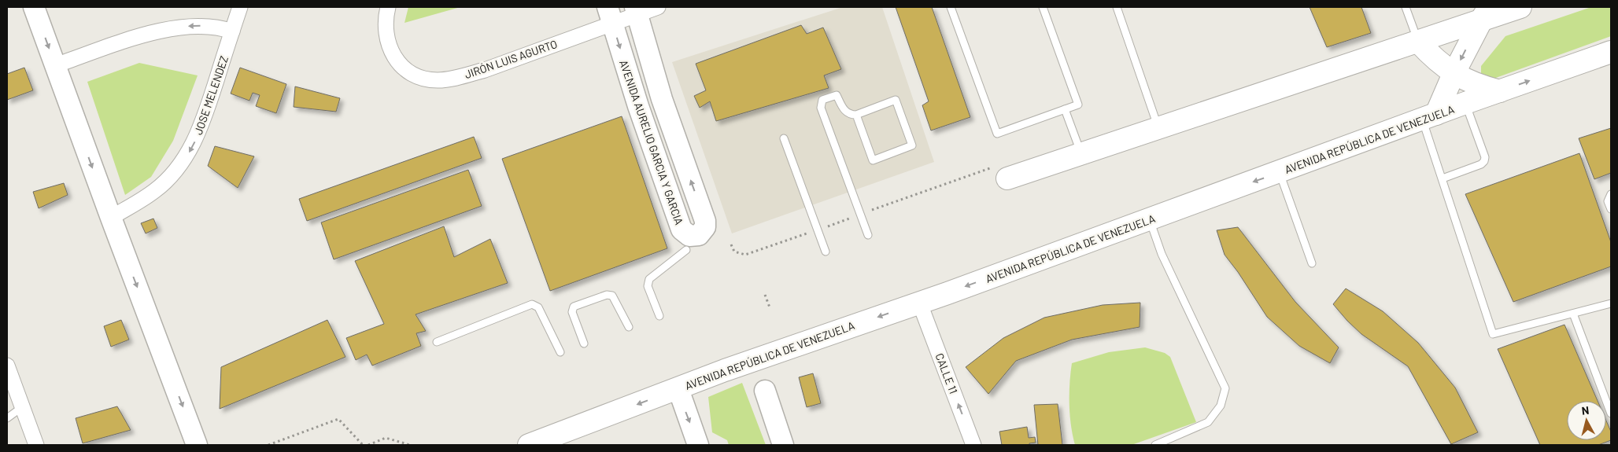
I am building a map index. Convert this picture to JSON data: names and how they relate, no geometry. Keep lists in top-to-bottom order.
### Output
{
  "streets": {
    "main road": ["AVENIDA REPÚBLICA DE VENEZUELA", "AVENIDA AURELIO GARCIA Y GARCIA"],
    "street": ["JIRÓN LUIS AGURTO", "JOSE MELENDEZ", "CALLE 11"]
  },
  "crossings": [
    ["JIRÓN LUIS AGURTO", "AVENIDA AURELIO GARCIA Y GARCIA"],
    ["AVENIDA REPÚBLICA DE VENEZUELA", "CALLE 11"]
  ],
  "one_way": ["JOSE MELENDEZ", "CALLE 11"],
  "north": "top"
}
